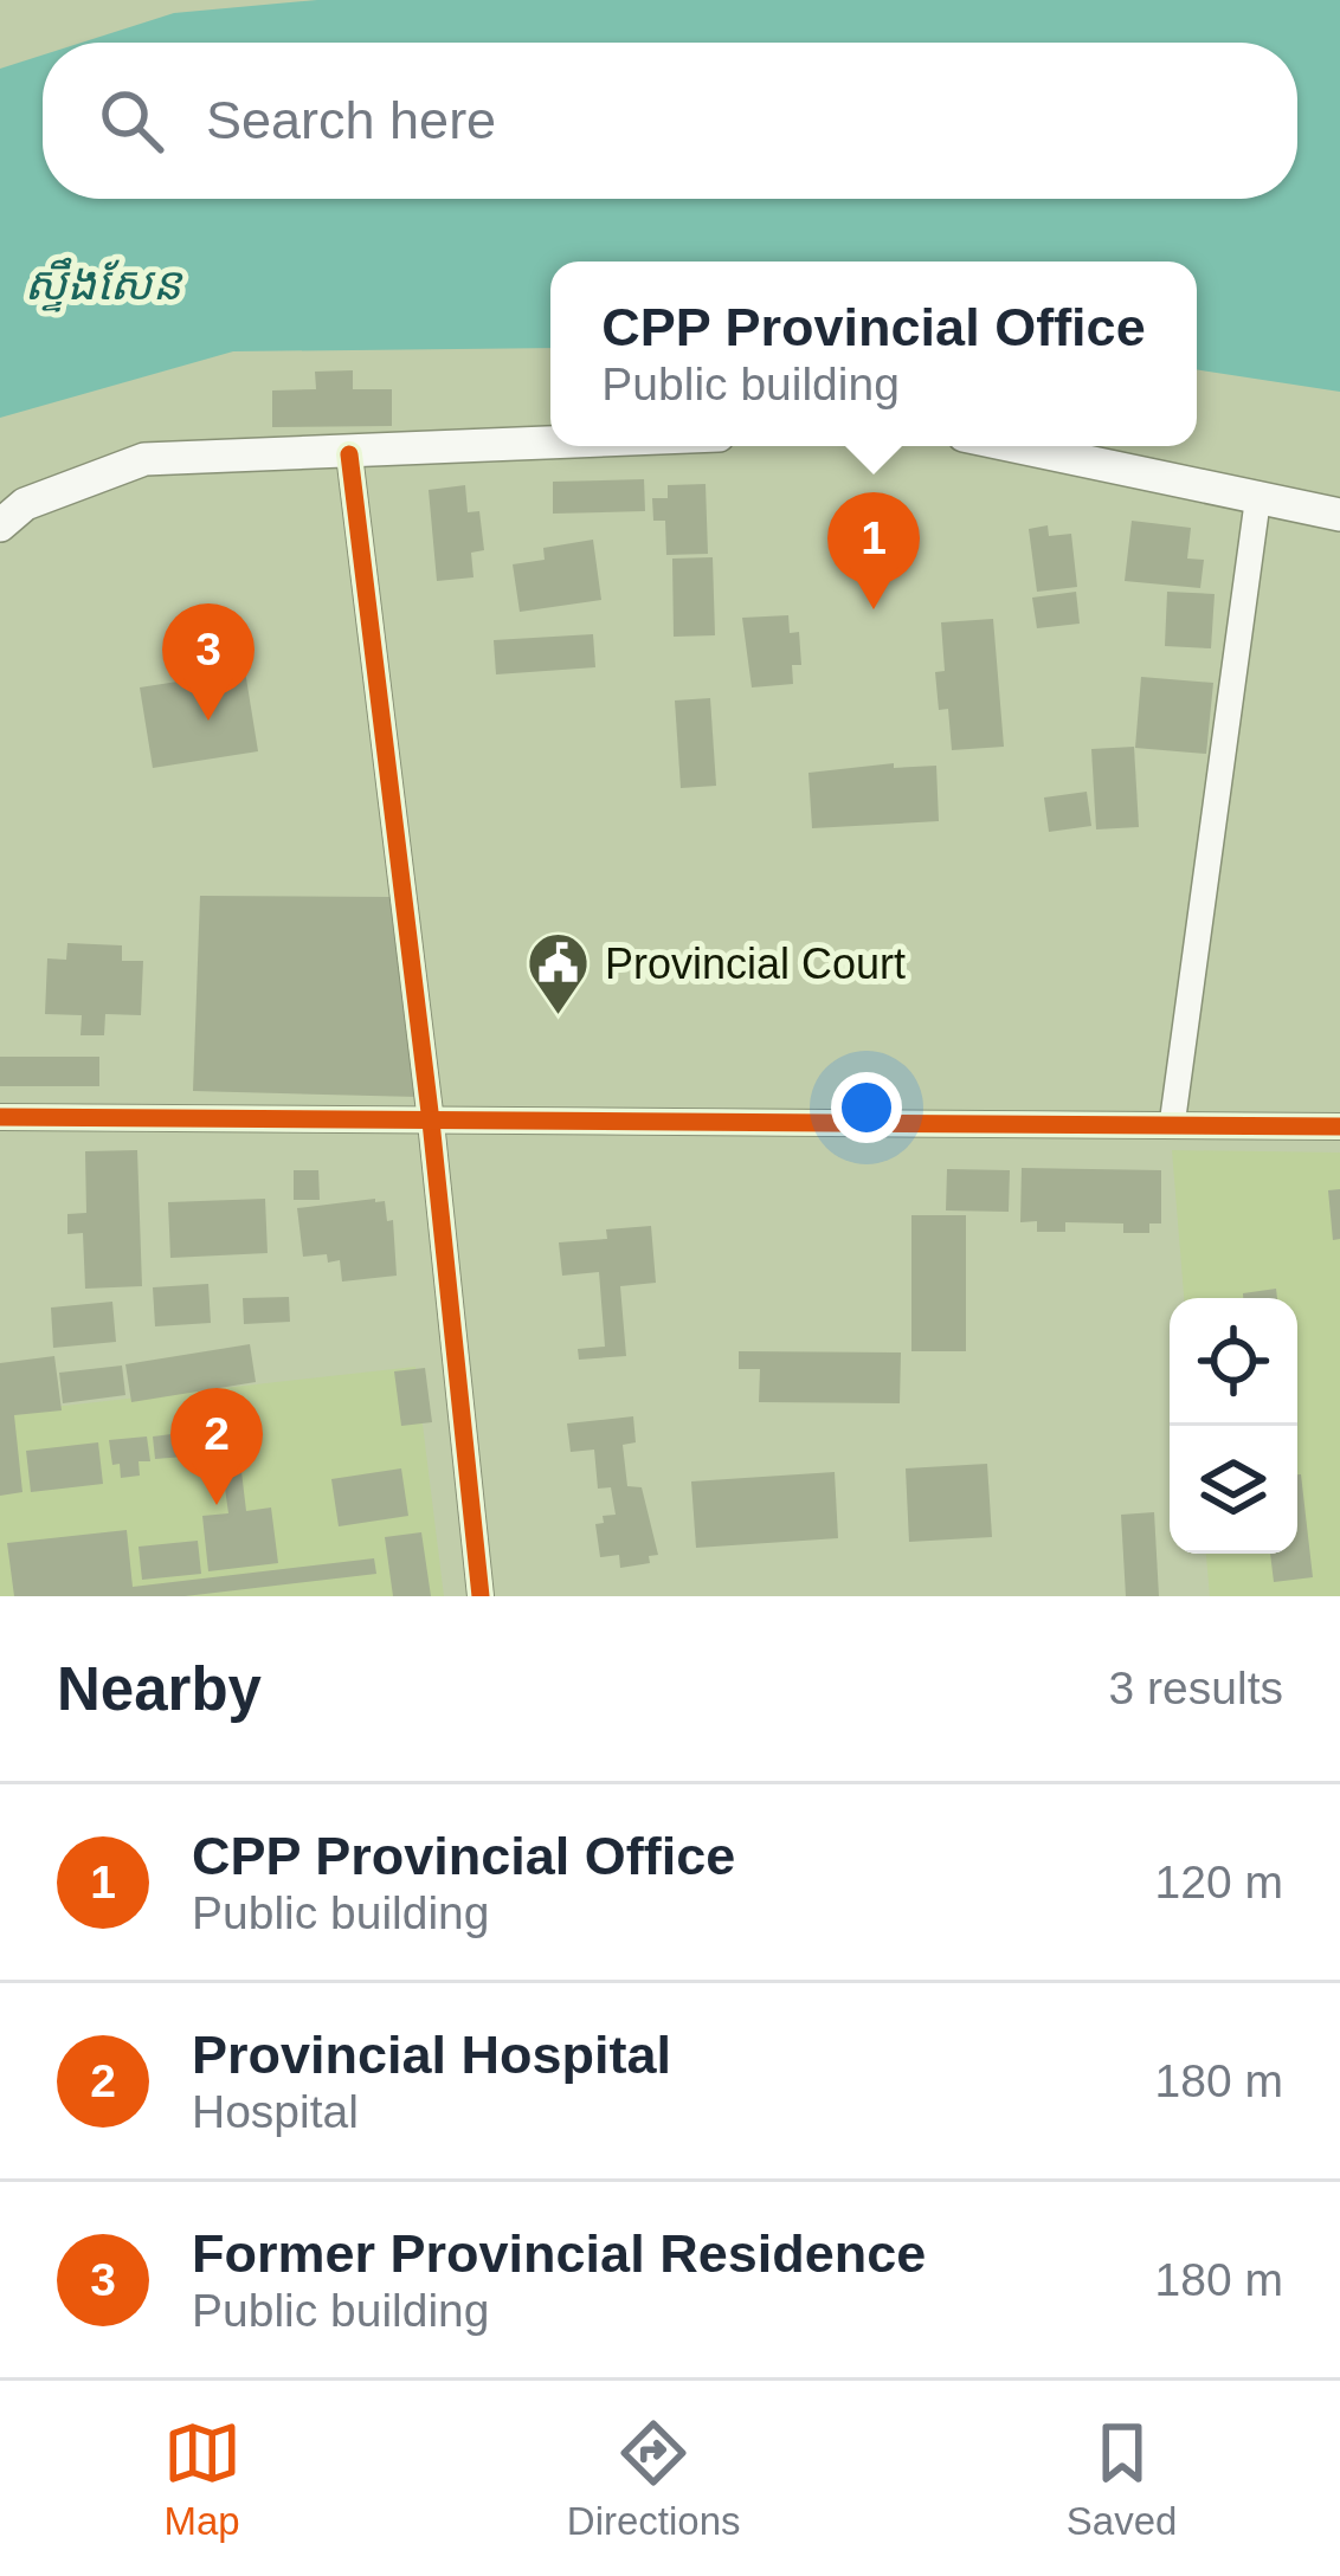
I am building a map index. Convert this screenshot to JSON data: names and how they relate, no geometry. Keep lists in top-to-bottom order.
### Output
{
  "water": ["ស្ទឹងសែន"],
  "places": {
    "public building": ["Provincial Court"]
  },
  "page": {
    "search": "Search here",
    "popup": ["CPP Provincial Office", "Public building"],
    "pins": ["1", "3", "2"],
    "heading": ["Nearby", "3 results"],
    "list": [
      {
        "mark": "1",
        "name": "CPP Provincial Office",
        "note": "Public building",
        "value": "120 m"
      },
      {
        "mark": "2",
        "name": "Provincial Hospital",
        "note": "Hospital",
        "value": "180 m"
      },
      {
        "mark": "3",
        "name": "Former Provincial Residence",
        "note": "Public building",
        "value": "180 m"
      }
    ],
    "nav": ["Map", "Directions", "Saved"]
  }
}
